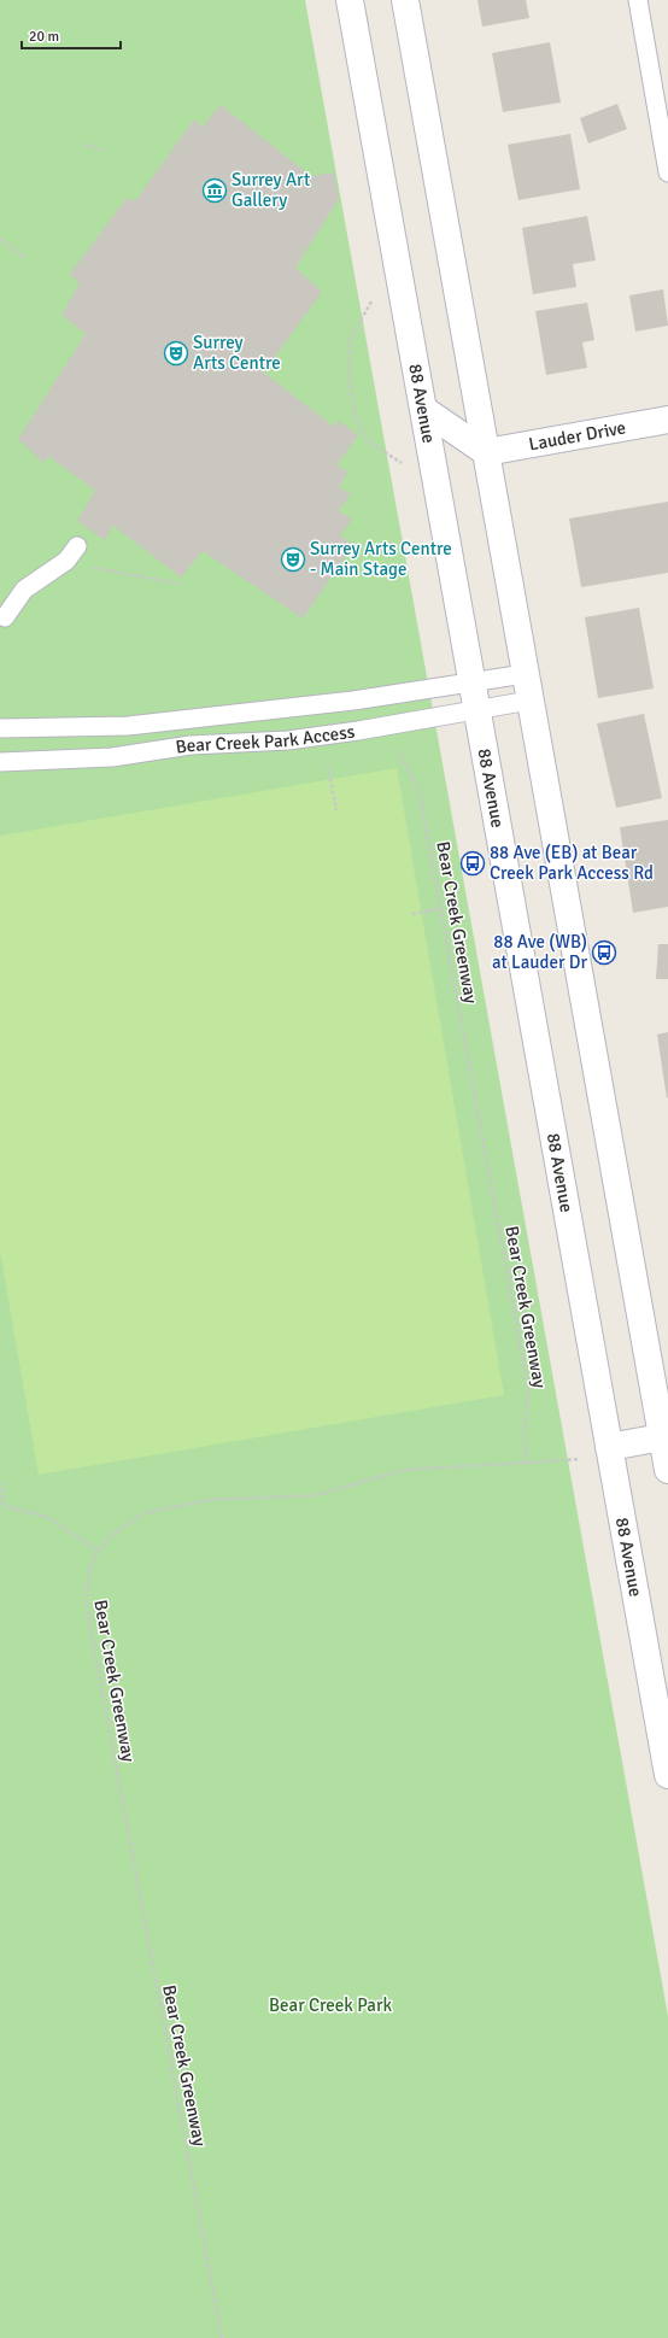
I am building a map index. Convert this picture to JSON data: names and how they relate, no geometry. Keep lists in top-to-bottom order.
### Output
{
  "streets": {
    "main road": ["88 Avenue", "Lauder Drive"],
    "lane": ["Bear Creek Park Access"],
    "path": ["Bear Creek Greenway"]
  },
  "crossings": [
    ["88 Avenue", "Bear Creek Park Access"]
  ],
  "parks": ["Bear Creek Park"],
  "places": {
    "museum": ["Surrey Art Gallery"],
    "theatre": ["Surrey Arts Centre", "Surrey Arts Centre - Main Stage"],
    "bus stop": ["88 Ave (EB) at Bear Creek Park Access Rd", "88 Ave (WB) at Lauder Dr"]
  },
  "scale_bar": "20 m"
}
